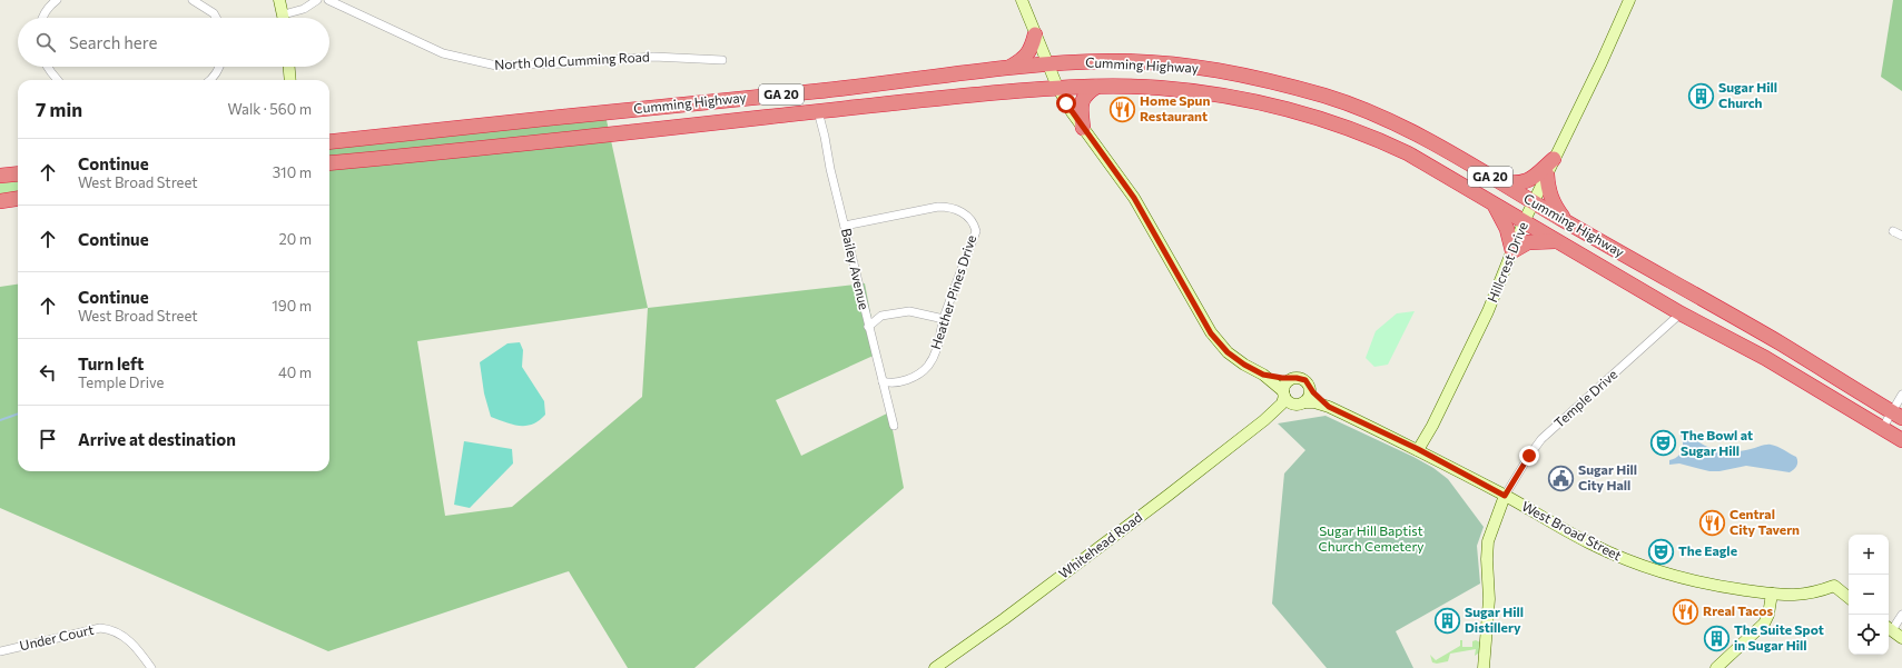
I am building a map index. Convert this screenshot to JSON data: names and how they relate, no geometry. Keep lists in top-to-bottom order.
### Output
{
  "streets": {
    "highway": ["Cumming Highway", "GA 20"],
    "street": [
      "North Old Cumming Road",
      "Hillcrest Drive",
      "Bailey Avenue",
      "Heather Pines Drive",
      "Temple Drive",
      "West Broad Street",
      "Whitehead Road",
      "Under Court"
    ]
  },
  "crossings": [
    ["Cumming Highway", "Hillcrest Drive"],
    ["Cumming Highway", "Bailey Avenue"],
    ["Cumming Highway", "Temple Drive"],
    ["Hillcrest Drive", "West Broad Street"],
    ["Bailey Avenue", "Heather Pines Drive"],
    ["Temple Drive", "West Broad Street"],
    ["West Broad Street", "Whitehead Road"]
  ],
  "parks": ["Sugar Hill Baptist Church Cemetery"],
  "places": {
    "building": ["Sugar Hill Church", "Sugar Hill Distillery", "The Suite Spot in Sugar Hill"],
    "restaurant": ["Home Spun Restaurant", "Central City Tavern", "Rreal Tacos"],
    "theatre": ["The Bowl at Sugar Hill", "The Eagle"],
    "public building": ["Sugar Hill City Hall"]
  },
  "page": {
    "search": "Search here",
    "heading": ["7 min", "Walk · 560 m"],
    "list": [
      ["Continue", "West Broad Street", "310 m"],
      ["Continue", "20 m"],
      ["Continue", "West Broad Street", "190 m"],
      ["Turn left", "Temple Drive", "40 m"],
      "Arrive at destination"
    ],
    "map_buttons": ["+", "−"]
  }
}
